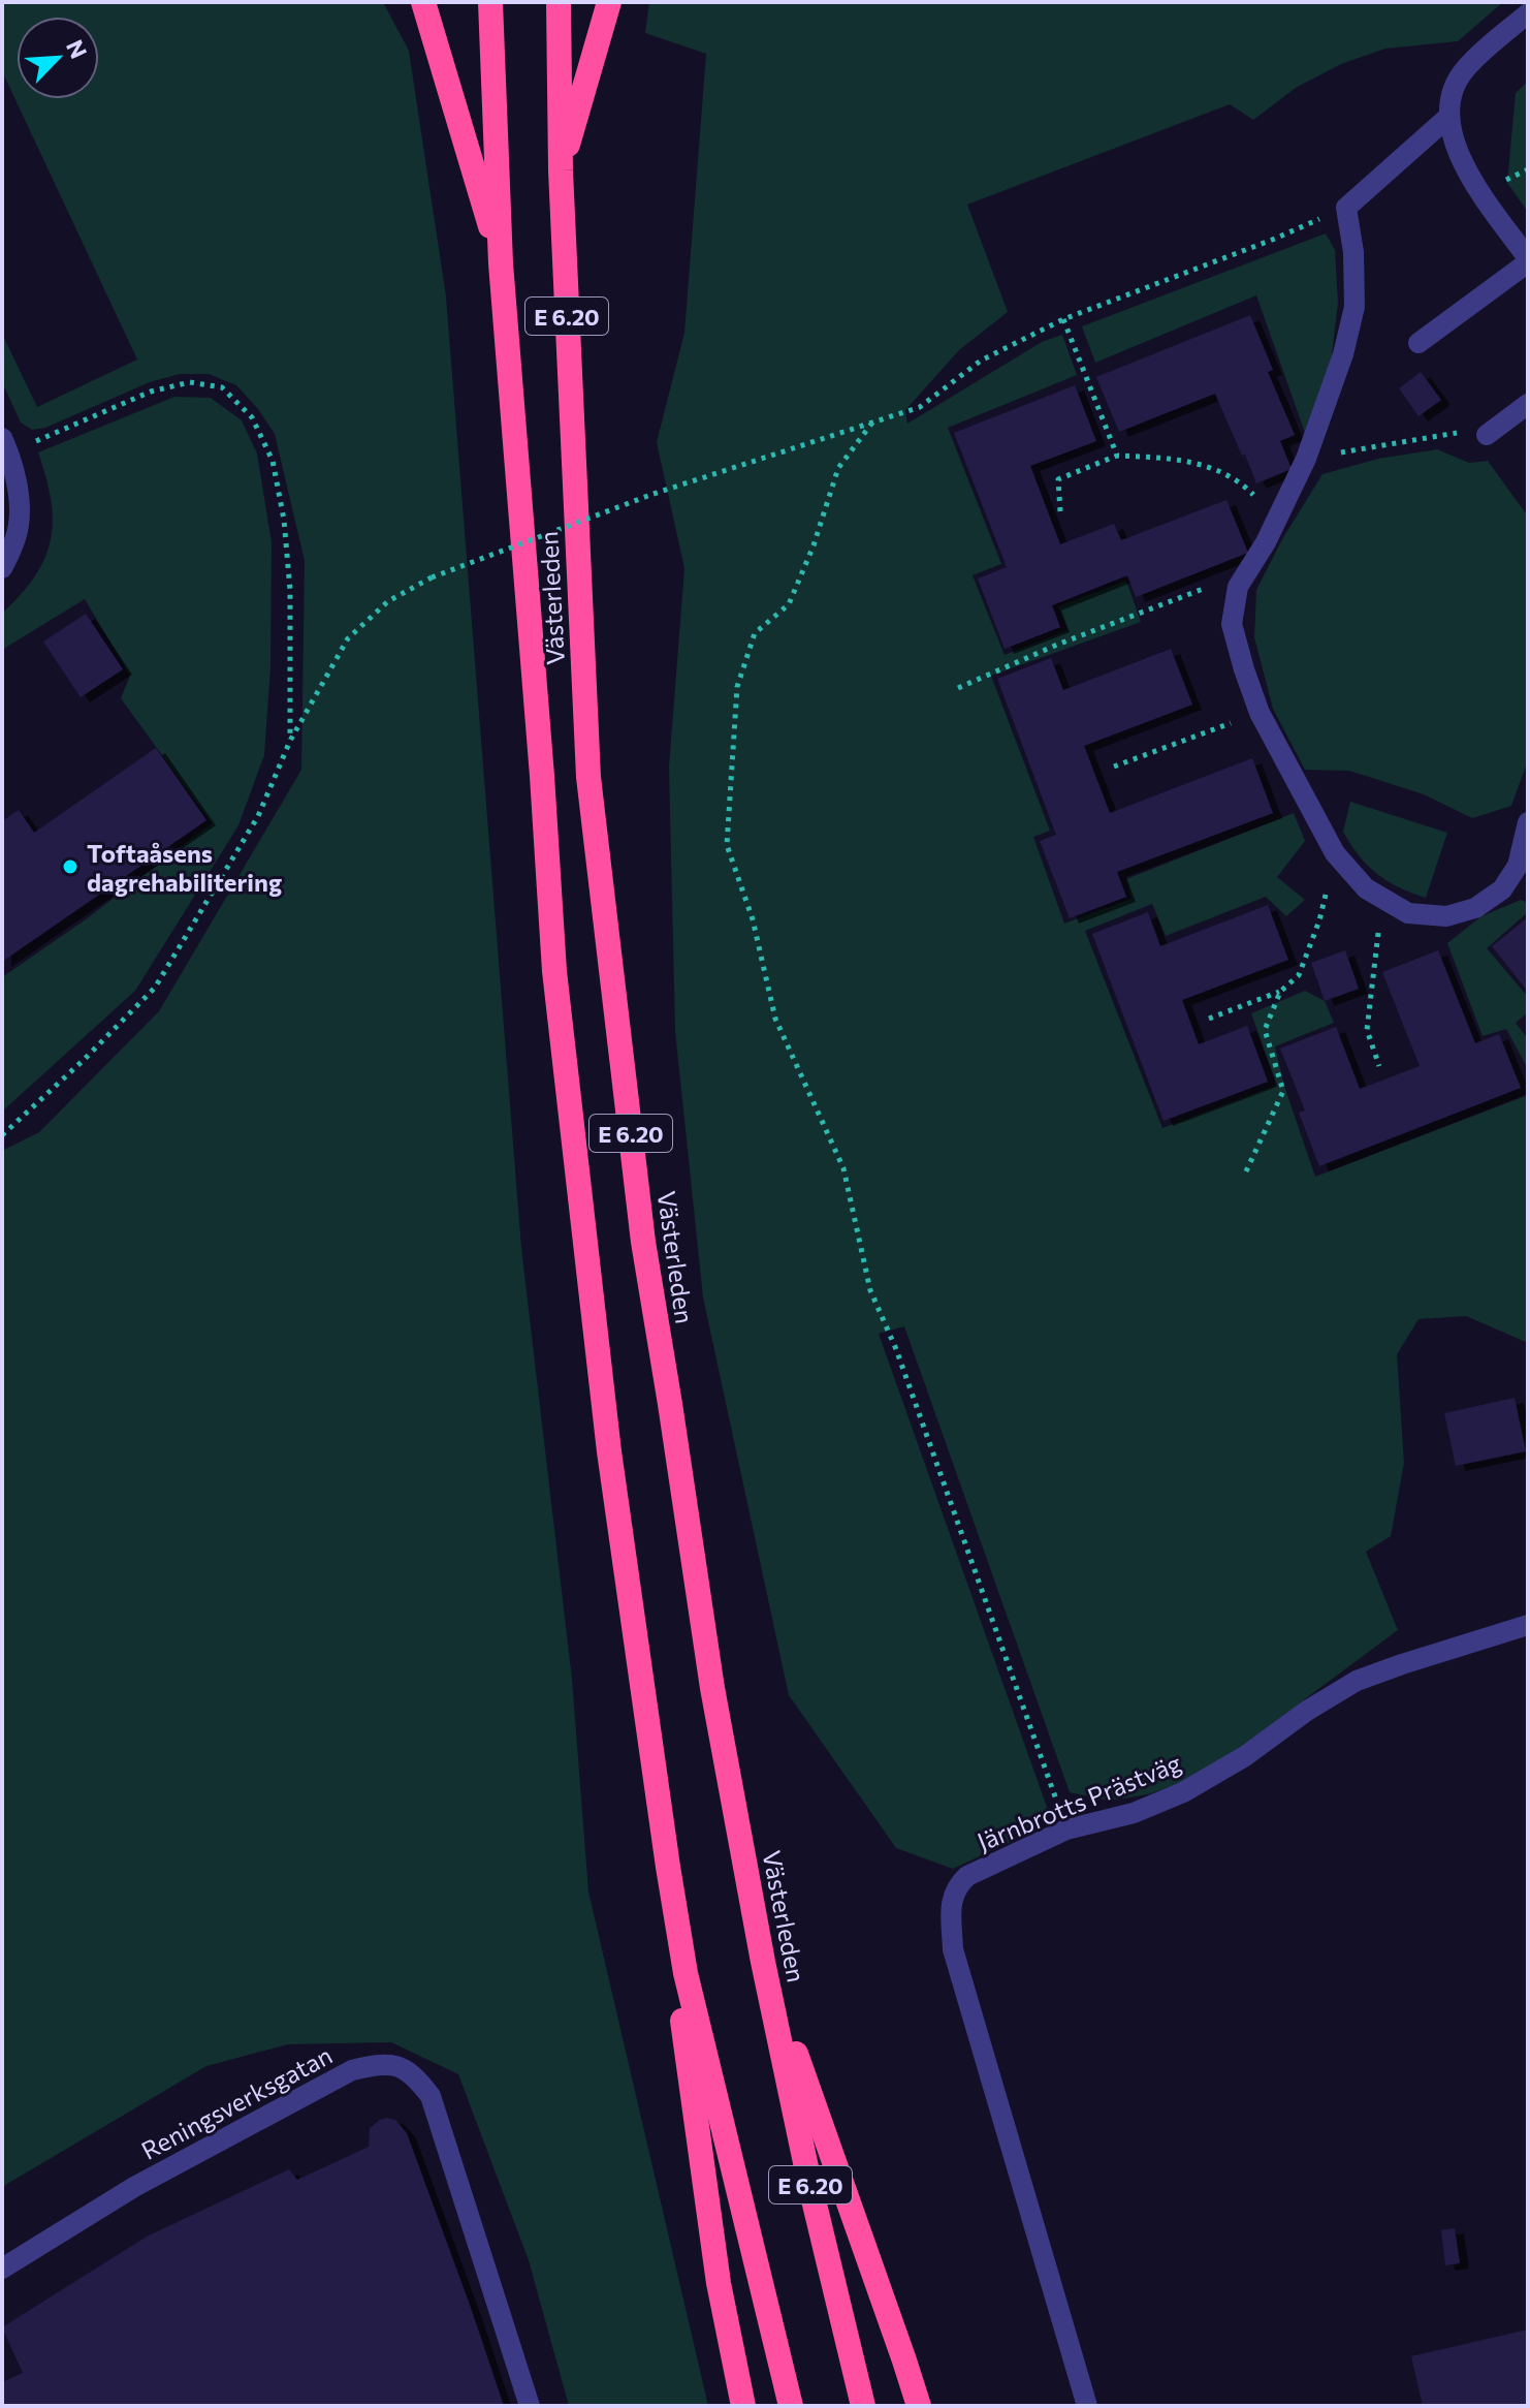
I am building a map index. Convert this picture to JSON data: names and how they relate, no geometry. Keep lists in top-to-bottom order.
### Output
{
  "streets": {
    "highway": ["E 6.20", "Västerleden"],
    "street": ["Järnbrotts Prästväg", "Reningsverksgatan"]
  },
  "places": ["Toftaåsens dagrehabilitering"],
  "north": "top right"
}
